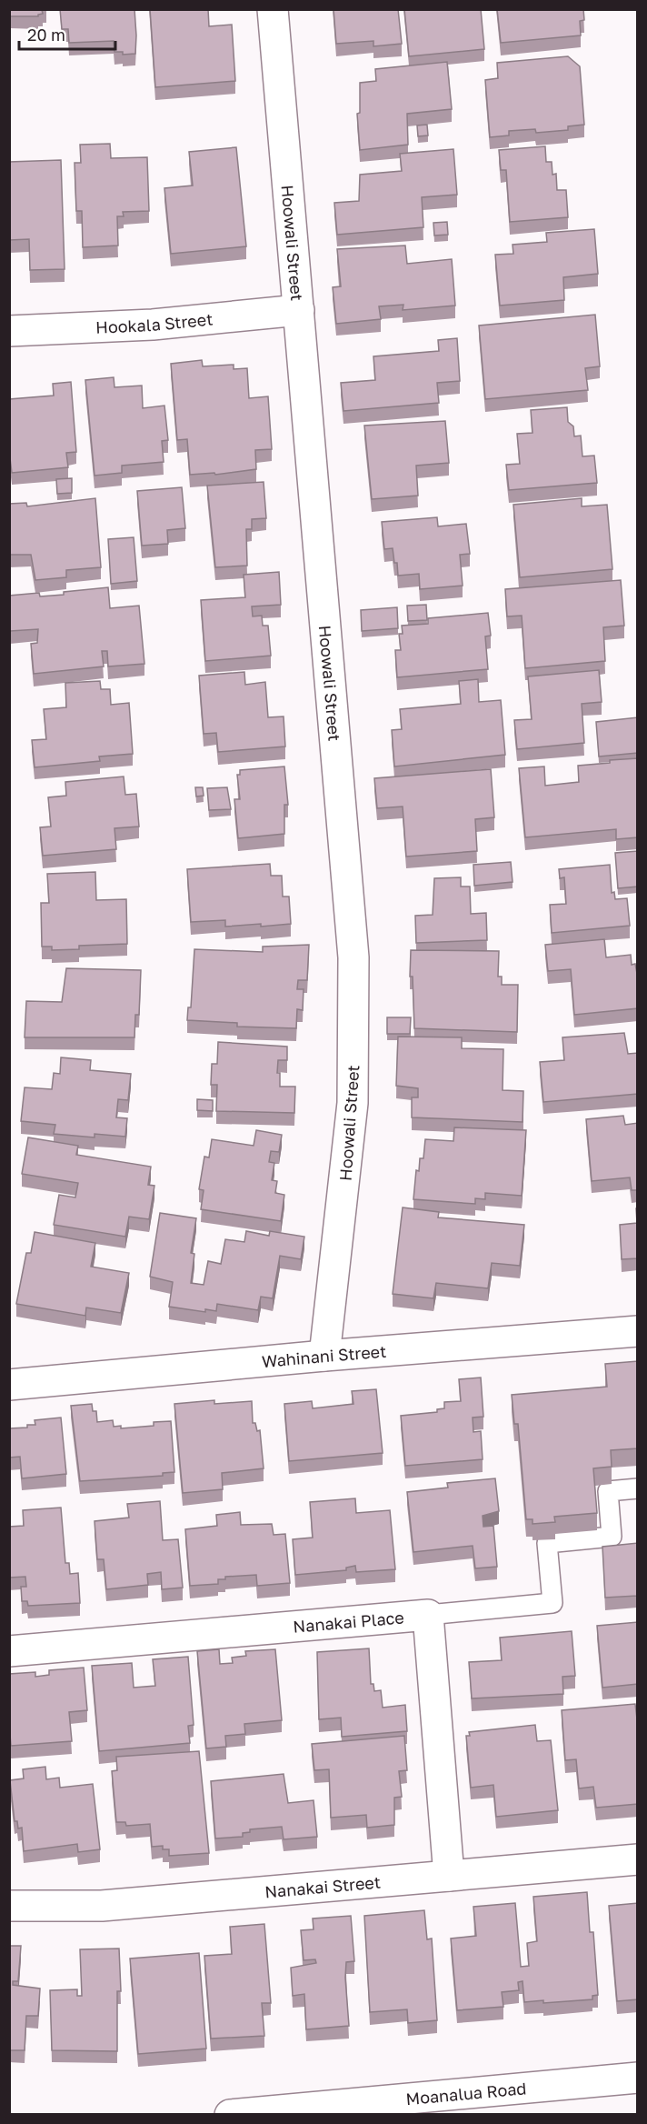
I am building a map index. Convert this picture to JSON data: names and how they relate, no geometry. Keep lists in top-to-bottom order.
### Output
{
  "streets": {
    "street": [
      "Hoowali Street",
      "Hookala Street",
      "Wahinani Street",
      "Nanakai Place",
      "Nanakai Street",
      "Moanalua Road"
    ]
  },
  "crossings": [
    ["Hoowali Street", "Hookala Street"],
    ["Hoowali Street", "Wahinani Street"],
    ["Nanakai Place", "Nanakai Street"]
  ],
  "scale_bar": "20 m"
}
